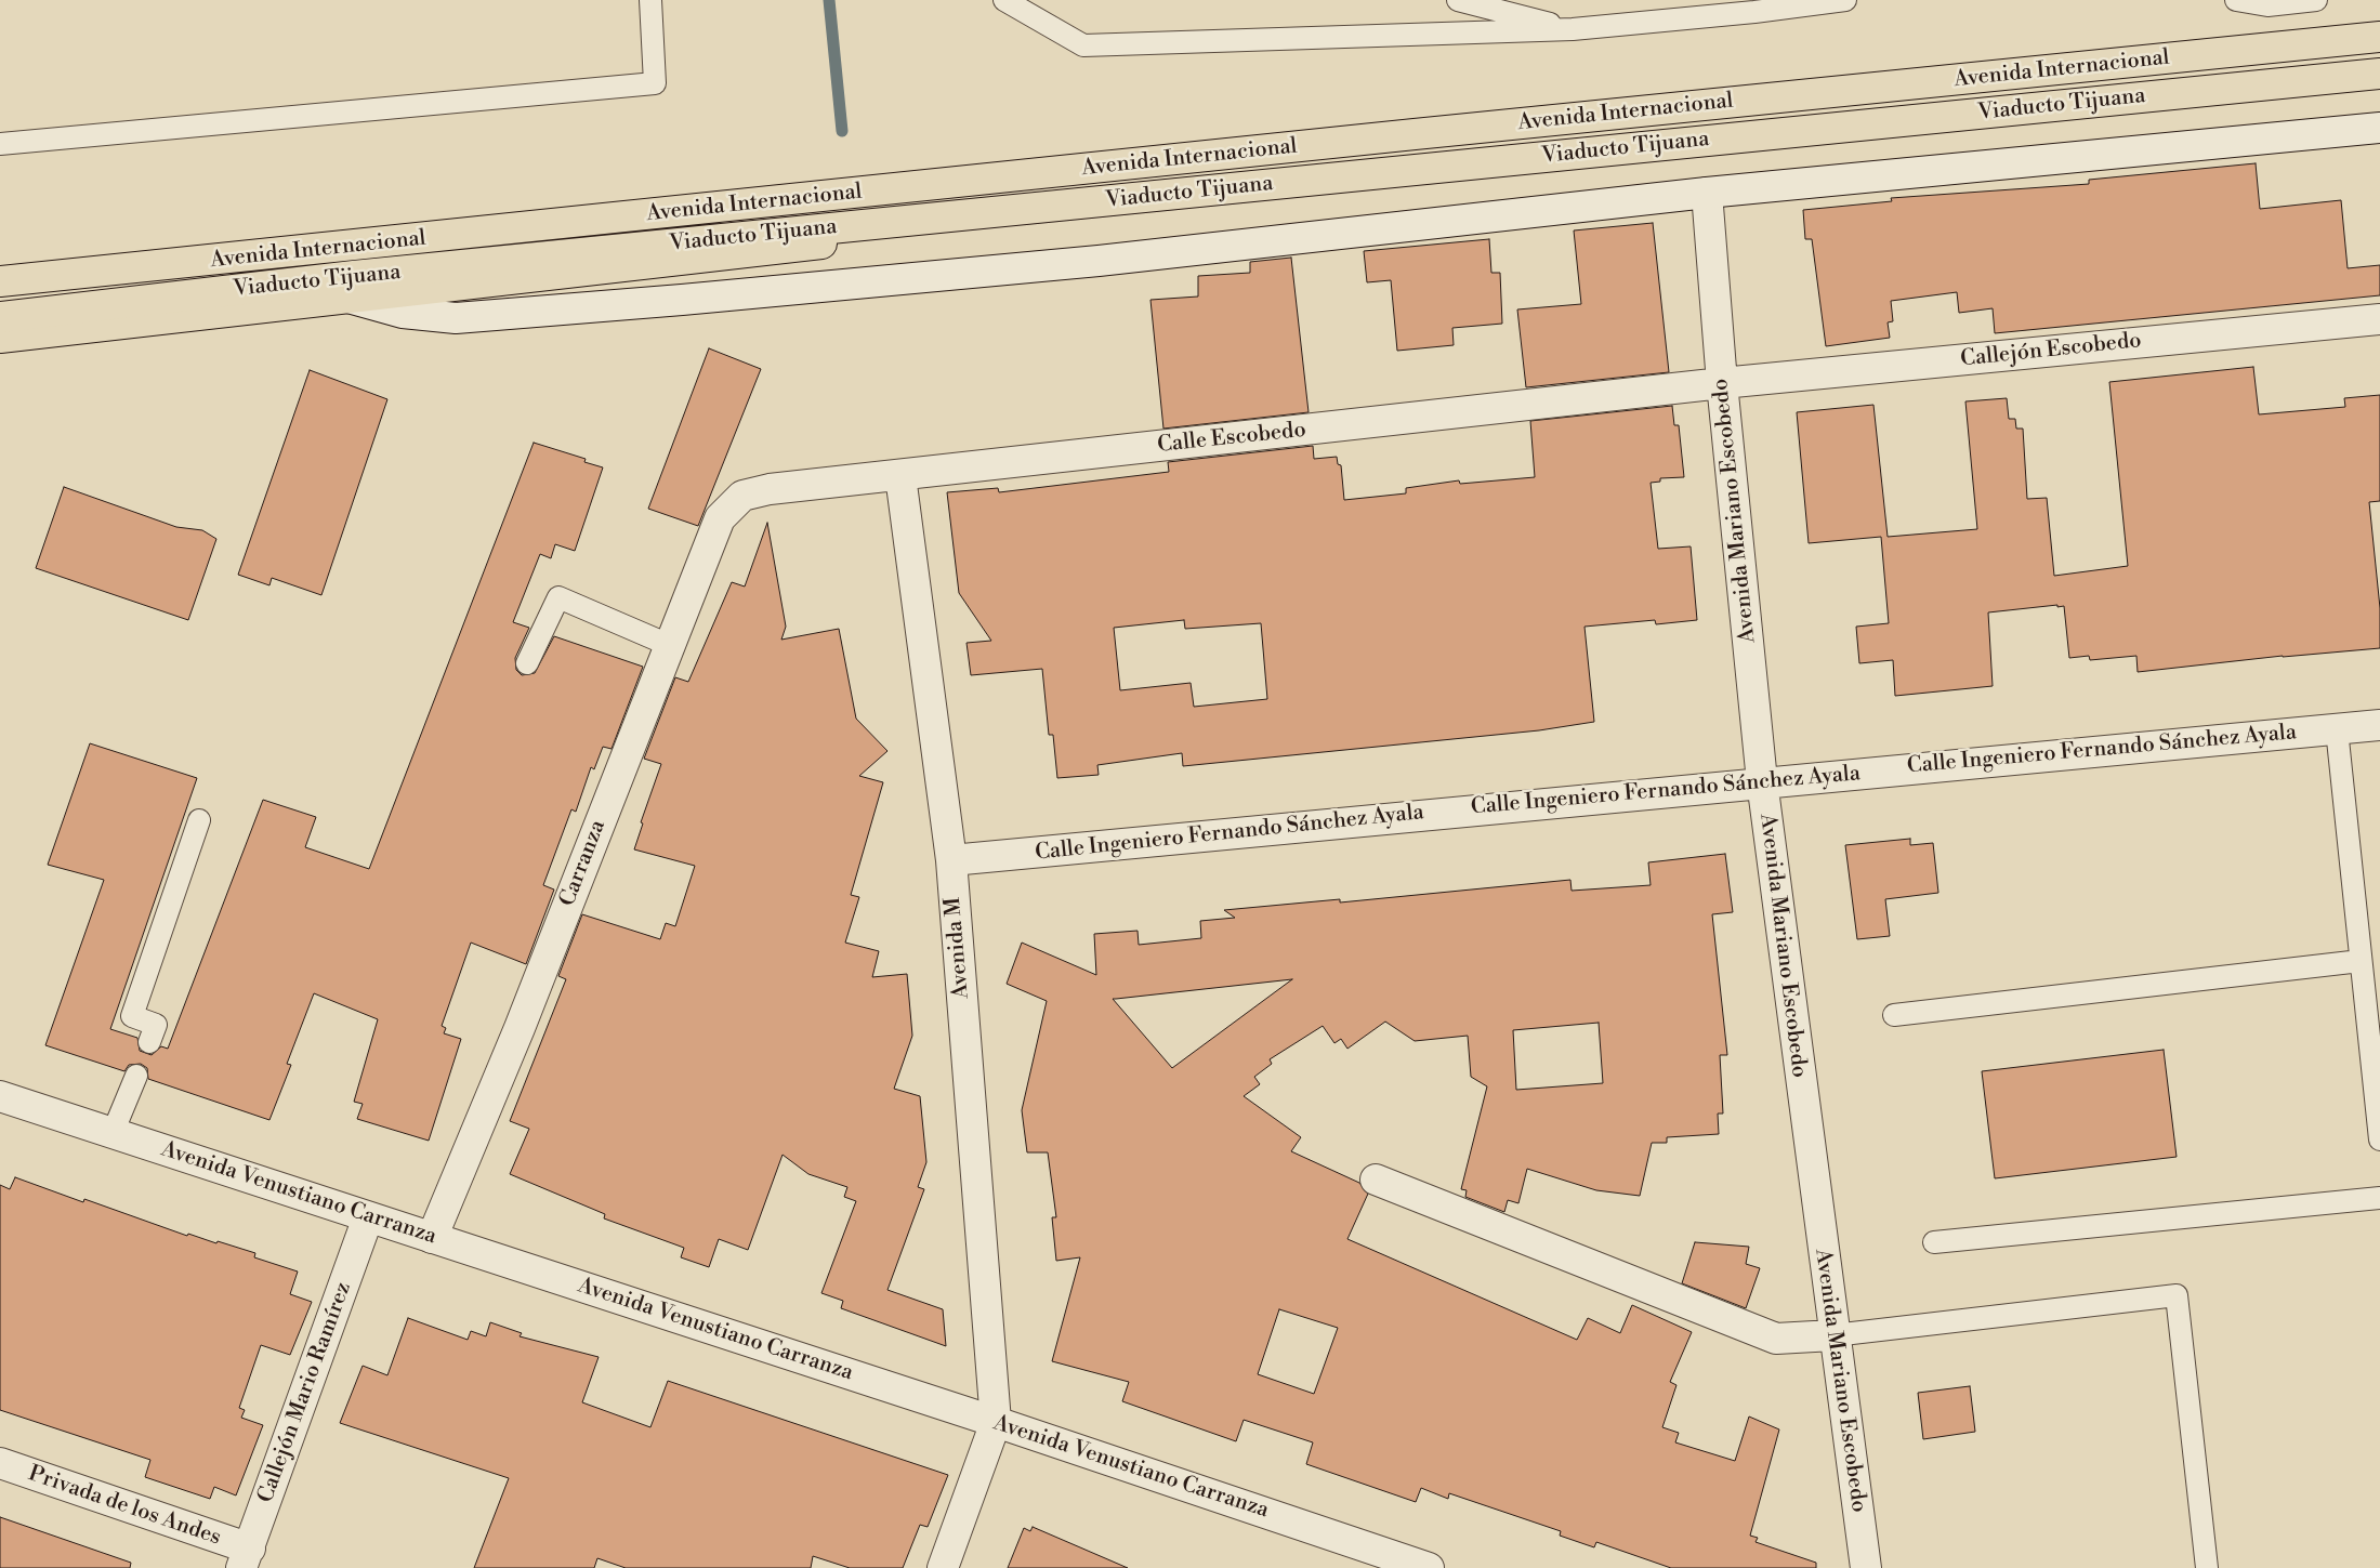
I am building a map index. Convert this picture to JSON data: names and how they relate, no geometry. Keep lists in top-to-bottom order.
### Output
{
  "streets": {
    "highway": ["Avenida Internacional", "Viaducto Tijuana"],
    "street": [
      "Callejón Escobedo",
      "Calle Escobedo",
      "Avenida Mariano Escobedo",
      "Calle Ingeniero Fernando Sánchez Ayala",
      "Carranza",
      "Avenida M",
      "Avenida Venustiano Carranza",
      "Callejón Mario Ramírez",
      "Privada de los Andes"
    ]
  },
  "crossings": [
    ["Callejón Escobedo", "Calle Escobedo"],
    ["Callejón Escobedo", "Avenida Mariano Escobedo"],
    ["Calle Escobedo", "Avenida Mariano Escobedo"],
    ["Calle Escobedo", "Carranza"],
    ["Calle Escobedo", "Avenida M"],
    ["Avenida Mariano Escobedo", "Calle Ingeniero Fernando Sánchez Ayala"],
    ["Calle Ingeniero Fernando Sánchez Ayala", "Avenida M"],
    ["Carranza", "Avenida Venustiano Carranza"],
    ["Avenida M", "Avenida Venustiano Carranza"],
    ["Avenida Venustiano Carranza", "Callejón Mario Ramírez"],
    ["Callejón Mario Ramírez", "Privada de los Andes"]
  ]
}
